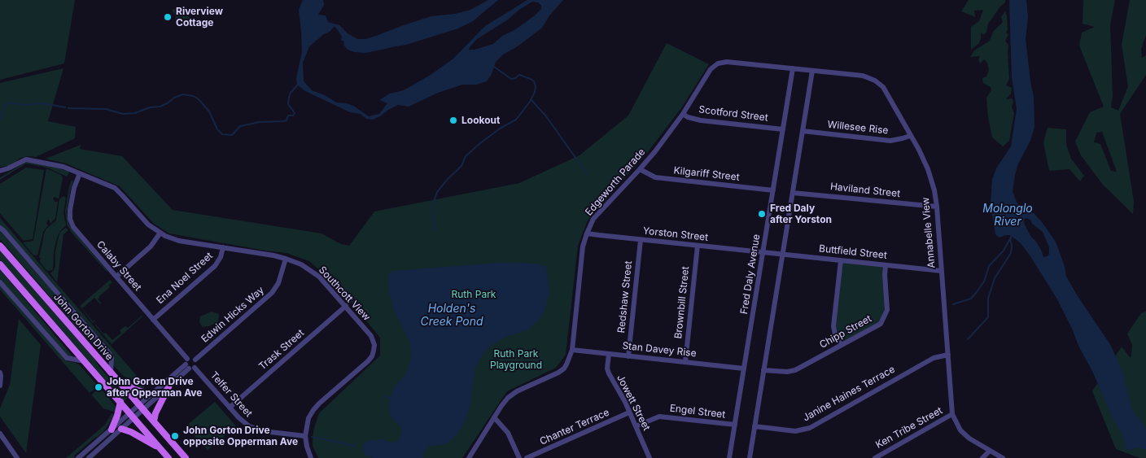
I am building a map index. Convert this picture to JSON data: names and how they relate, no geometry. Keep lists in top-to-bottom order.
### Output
{
  "streets": {
    "main road": ["John Gorton Drive"],
    "street": [
      "Scotford Street",
      "Willesee Rise",
      "Kilgariff Street",
      "Edgeworth Parade",
      "Haviland Street",
      "Annabelle View",
      "Yorston Street",
      "Buttfield Street",
      "Calaby Street",
      "Fred Daly Avenue",
      "Ena Noel Street",
      "Southcott View",
      "Redshaw Street",
      "Brownbill Street",
      "Edwin Hicks Way",
      "Chipp Street",
      "Trask Street",
      "Stan Davey Rise",
      "Janine Haines Terrace",
      "Telfer Street",
      "Jowett Street",
      "Engel Street",
      "Chanter Terrace",
      "Ken Tribe Street"
    ]
  },
  "crossings": [
    ["Scotford Street", "Edgeworth Parade"],
    ["Scotford Street", "Fred Daly Avenue"],
    ["Willesee Rise", "Annabelle View"],
    ["Kilgariff Street", "Edgeworth Parade"],
    ["Kilgariff Street", "Fred Daly Avenue"],
    ["Edgeworth Parade", "Annabelle View"],
    ["Edgeworth Parade", "Yorston Street"],
    ["Edgeworth Parade", "Fred Daly Avenue"],
    ["Edgeworth Parade", "Stan Davey Rise"],
    ["Haviland Street", "Annabelle View"],
    ["Annabelle View", "Buttfield Street"],
    ["Annabelle View", "Fred Daly Avenue"],
    ["Annabelle View", "Janine Haines Terrace"],
    ["Annabelle View", "Ken Tribe Street"],
    ["Yorston Street", "Buttfield Street"],
    ["Yorston Street", "Fred Daly Avenue"],
    ["Yorston Street", "Redshaw Street"],
    ["Yorston Street", "Brownbill Street"],
    ["Buttfield Street", "Fred Daly Avenue"],
    ["Buttfield Street", "Chipp Street"],
    ["Calaby Street", "Ena Noel Street"],
    ["Calaby Street", "Southcott View"],
    ["Calaby Street", "Edwin Hicks Way"],
    ["Calaby Street", "Telfer Street"],
    ["Fred Daly Avenue", "Stan Davey Rise"],
    ["Fred Daly Avenue", "Engel Street"],
    ["Ena Noel Street", "Southcott View"],
    ["Southcott View", "Edwin Hicks Way"],
    ["Southcott View", "Trask Street"],
    ["Southcott View", "Telfer Street"],
    ["Redshaw Street", "Stan Davey Rise"],
    ["Brownbill Street", "Stan Davey Rise"],
    ["Edwin Hicks Way", "Telfer Street"],
    ["Trask Street", "Telfer Street"],
    ["Stan Davey Rise", "Jowett Street"],
    ["Jowett Street", "Engel Street"],
    ["Jowett Street", "Chanter Terrace"]
  ],
  "water": ["Molonglo River", "Holden's Creek Pond"],
  "parks": ["Ruth Park", "Ruth Park Playground"],
  "places": [
    "Riverview Cottage",
    "Lookout",
    "Fred Daly after Yorston",
    "John Gorton Drive after Opperman Ave",
    "John Gorton Drive opposite Opperman Ave"
  ]
}
